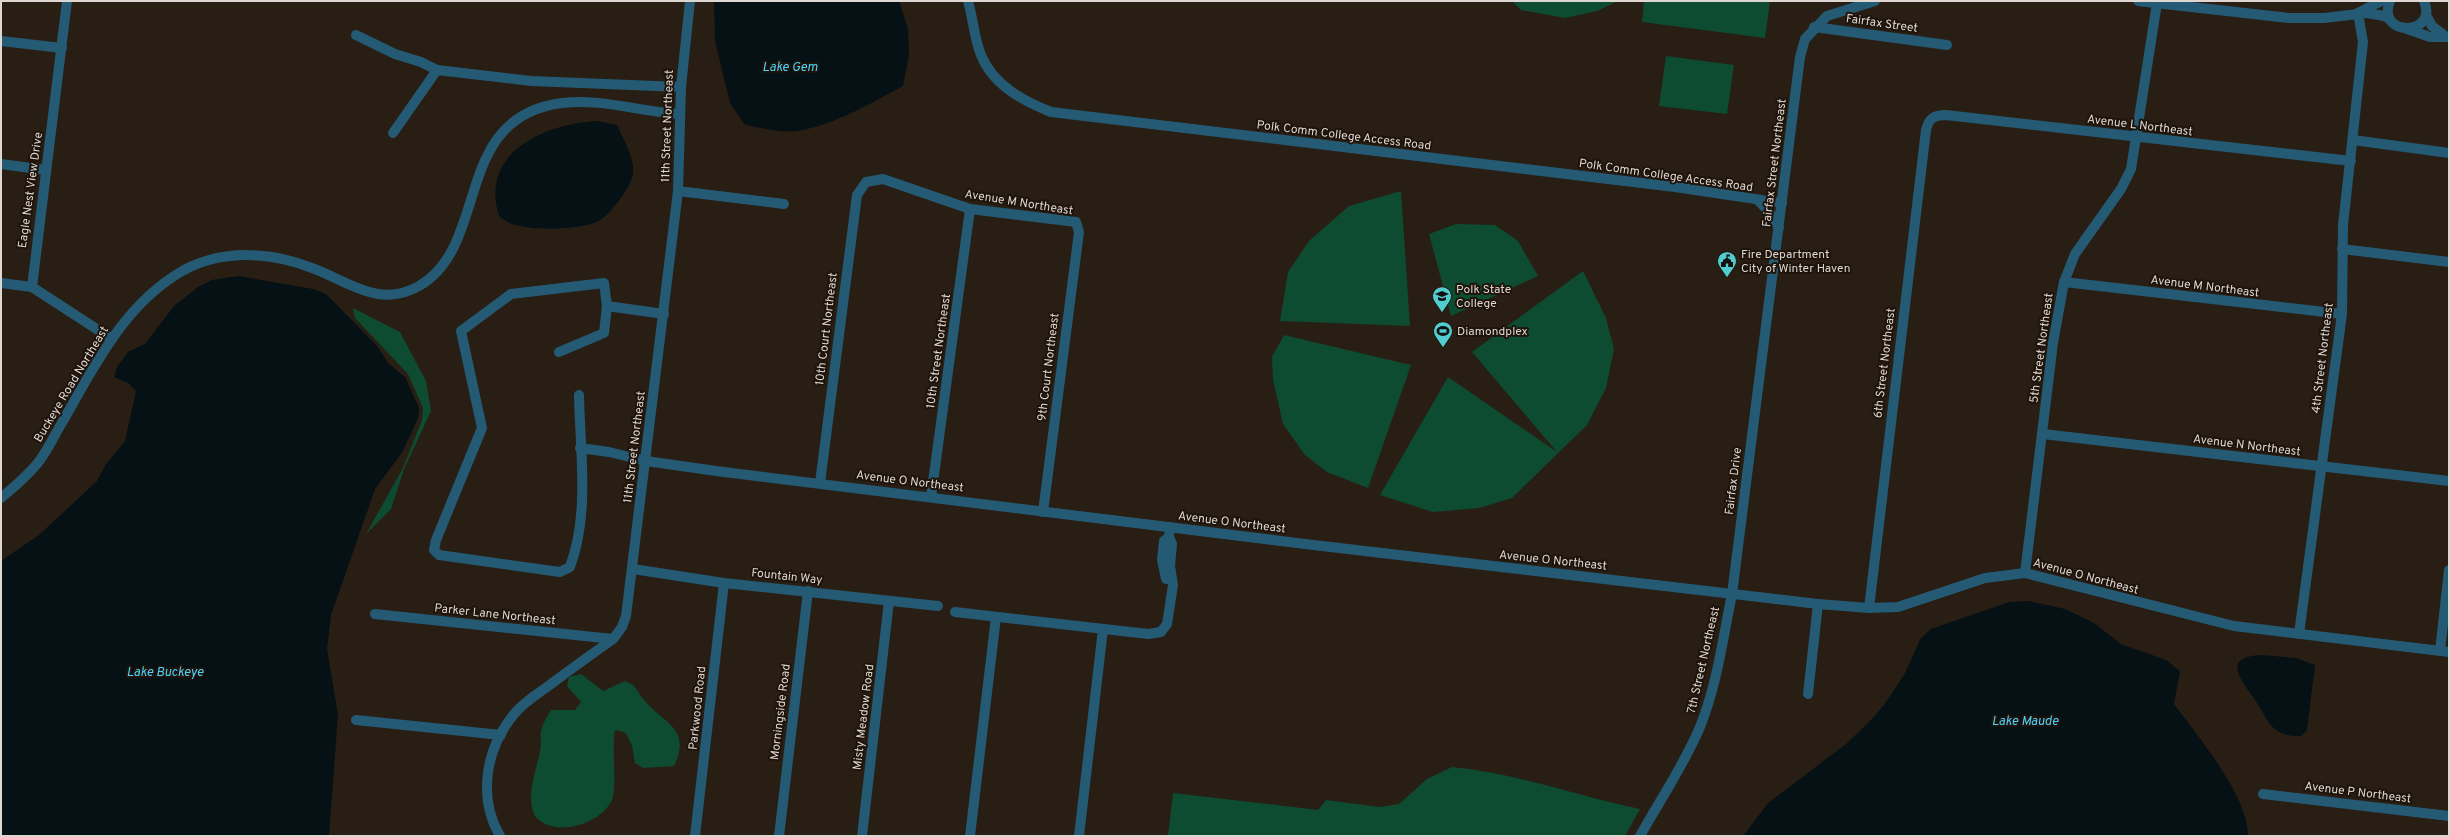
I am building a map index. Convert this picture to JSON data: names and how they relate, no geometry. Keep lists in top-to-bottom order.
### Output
{
  "streets": {
    "street": [
      "Fairfax Street",
      "Avenue L Northeast",
      "11th Street Northeast",
      "Polk Comm College Access Road",
      "Fairfax Street Northeast",
      "Eagle Nest View Drive",
      "Avenue M Northeast",
      "10th Court Northeast",
      "5th Street Northeast",
      "10th Street Northeast",
      "4th Street Northeast",
      "6th Street Northeast",
      "9th Court Northeast",
      "Buckeye Road Northeast",
      "Avenue N Northeast",
      "Avenue O Northeast",
      "Fairfax Drive",
      "Fountain Way",
      "Parker Lane Northeast",
      "7th Street Northeast",
      "Parkwood Road",
      "Morningside Road",
      "Misty Meadow Road",
      "Avenue P Northeast"
    ]
  },
  "crossings": [
    ["Fairfax Street", "Fairfax Street Northeast"],
    ["Avenue L Northeast", "5th Street Northeast"],
    ["Avenue L Northeast", "4th Street Northeast"],
    ["Avenue L Northeast", "6th Street Northeast"],
    ["11th Street Northeast", "Buckeye Road Northeast"],
    ["11th Street Northeast", "Avenue O Northeast"],
    ["11th Street Northeast", "Fountain Way"],
    ["11th Street Northeast", "Parker Lane Northeast"],
    ["Polk Comm College Access Road", "Fairfax Street Northeast"],
    ["Fairfax Street Northeast", "Fairfax Drive"],
    ["Avenue M Northeast", "10th Court Northeast"],
    ["Avenue M Northeast", "5th Street Northeast"],
    ["Avenue M Northeast", "10th Street Northeast"],
    ["Avenue M Northeast", "4th Street Northeast"],
    ["Avenue M Northeast", "9th Court Northeast"],
    ["10th Court Northeast", "Avenue O Northeast"],
    ["5th Street Northeast", "Avenue N Northeast"],
    ["5th Street Northeast", "Avenue O Northeast"],
    ["10th Street Northeast", "Avenue O Northeast"],
    ["4th Street Northeast", "Avenue N Northeast"],
    ["4th Street Northeast", "Avenue O Northeast"],
    ["6th Street Northeast", "Avenue O Northeast"],
    ["9th Court Northeast", "Avenue O Northeast"],
    ["Avenue O Northeast", "Fairfax Drive"],
    ["Avenue O Northeast", "7th Street Northeast"],
    ["Fairfax Drive", "7th Street Northeast"],
    ["Fountain Way", "Parkwood Road"],
    ["Fountain Way", "Morningside Road"],
    ["Fountain Way", "Misty Meadow Road"]
  ],
  "water": ["Lake Gem", "Lake Buckeye", "Lake Maude"],
  "places": {
    "public building": ["Fire Department City of Winter Haven"],
    "school or university": ["Polk State College"],
    "sports": ["Diamondplex"]
  }
}
